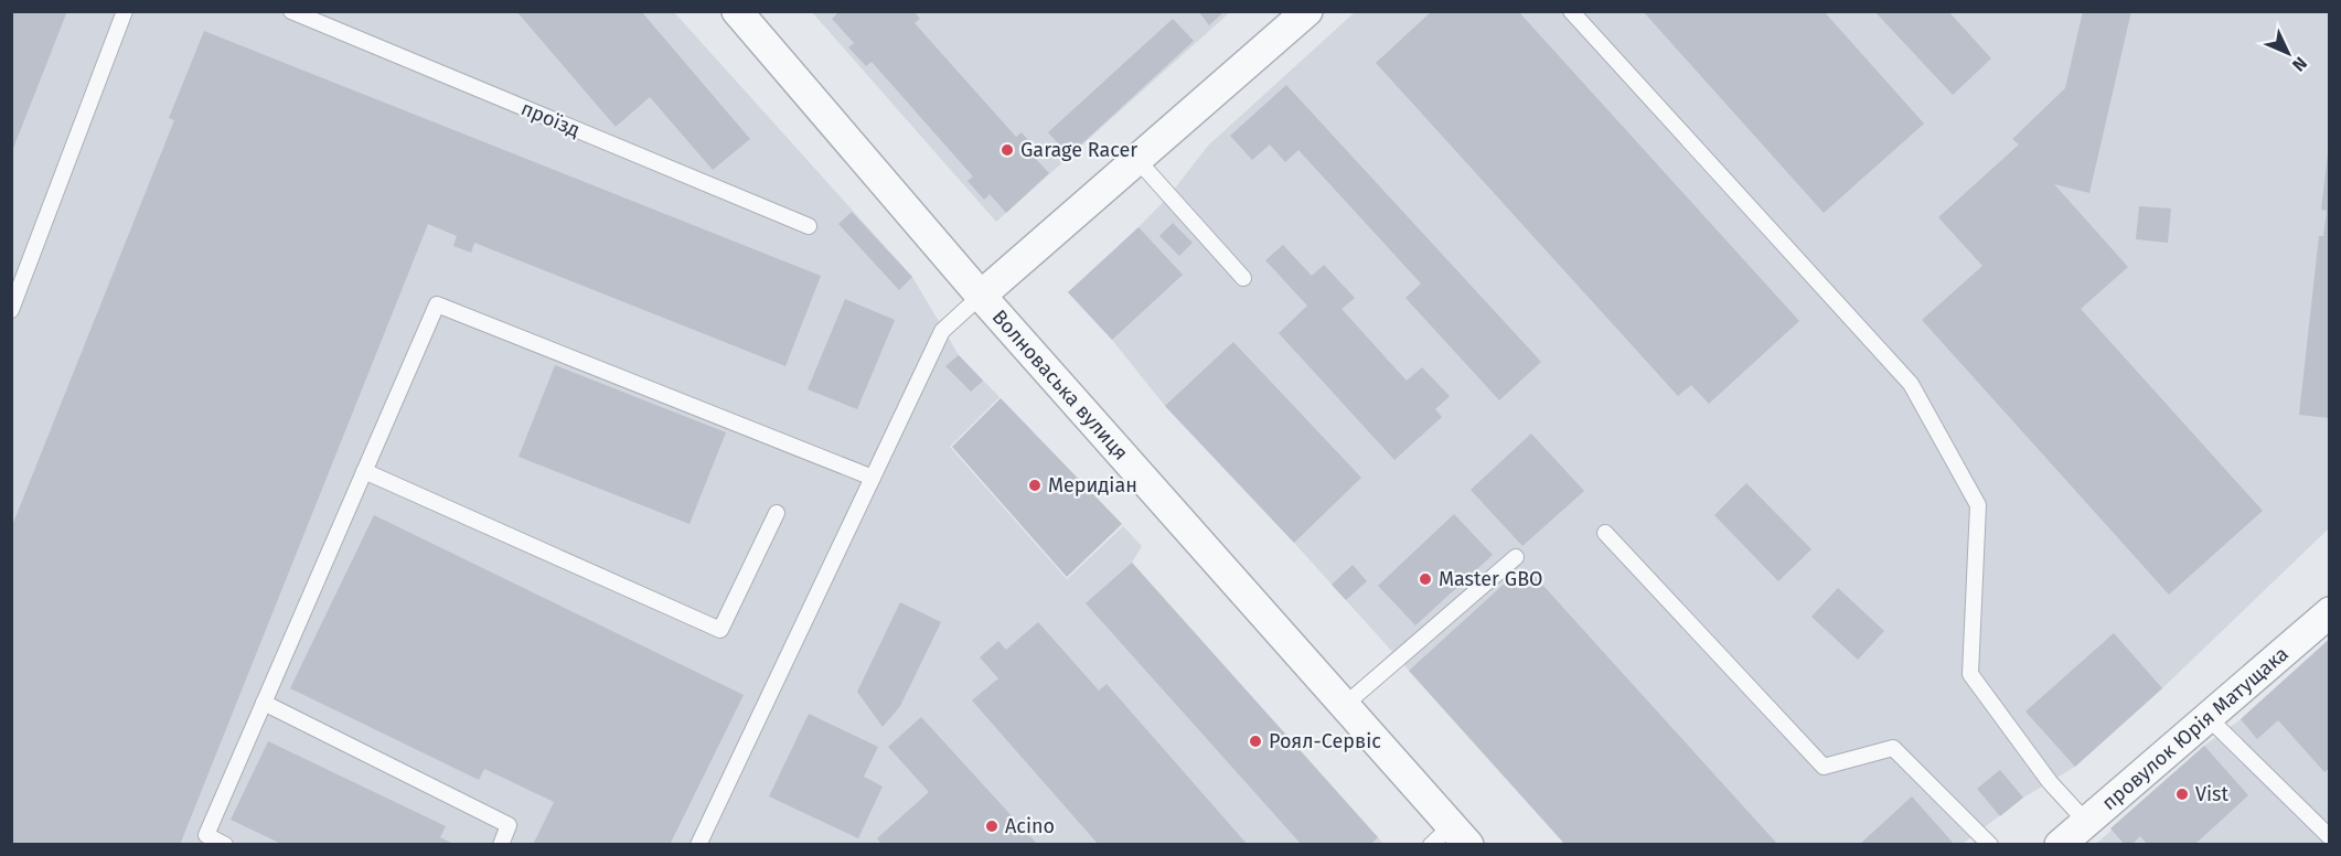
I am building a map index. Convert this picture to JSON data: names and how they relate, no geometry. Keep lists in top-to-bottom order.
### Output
{
  "streets": {
    "street": ["Волноваська вулиця", "провулок Юрія Матущака"],
    "lane": ["проїзд"]
  },
  "places": [
    "Garage Racer",
    "Меридіан",
    "Master GBO",
    "Роял-Сервіс",
    "Vist",
    "Acino"
  ],
  "north": "bottom right"
}
